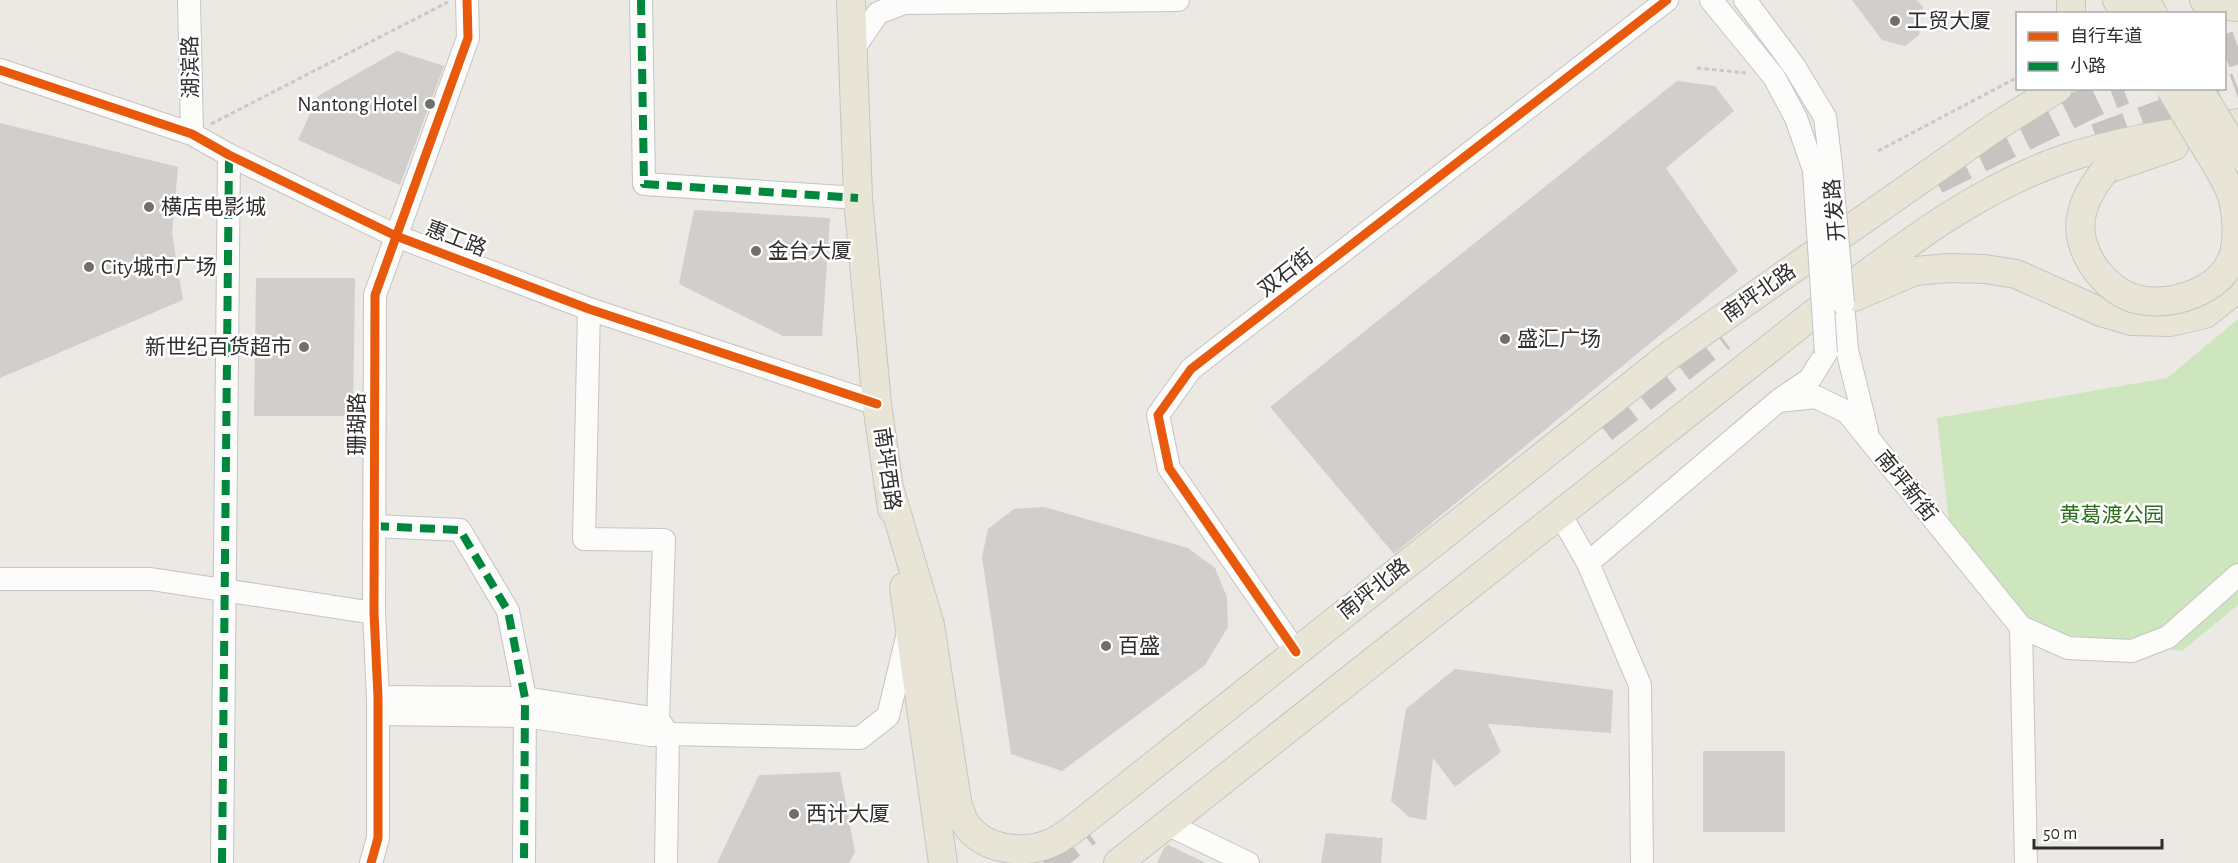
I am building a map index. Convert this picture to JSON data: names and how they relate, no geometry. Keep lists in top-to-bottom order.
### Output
{
  "streets": {
    "main road": ["南坪北路", "南坪西路"],
    "street": [
      "湖滨路",
      "开发路",
      "惠工路",
      "双石街",
      "珊瑚路",
      "南坪新街"
    ]
  },
  "crossings": [
    ["湖滨路", "惠工路"],
    ["开发路", "南坪新街"],
    ["惠工路", "珊瑚路"],
    ["惠工路", "南坪西路"],
    ["双石街", "南坪北路"],
    ["南坪北路", "南坪西路"]
  ],
  "parks": ["黄葛渡公园"],
  "places": [
    "工贸大厦",
    "Nantong Hotel",
    "横店电影城",
    "金台大厦",
    "City城市广场",
    "盛汇广场",
    "新世纪百货超市",
    "百盛",
    "西计大厦"
  ],
  "legend": ["自行车道", "小路"],
  "scale_bar": "50 m"
}
